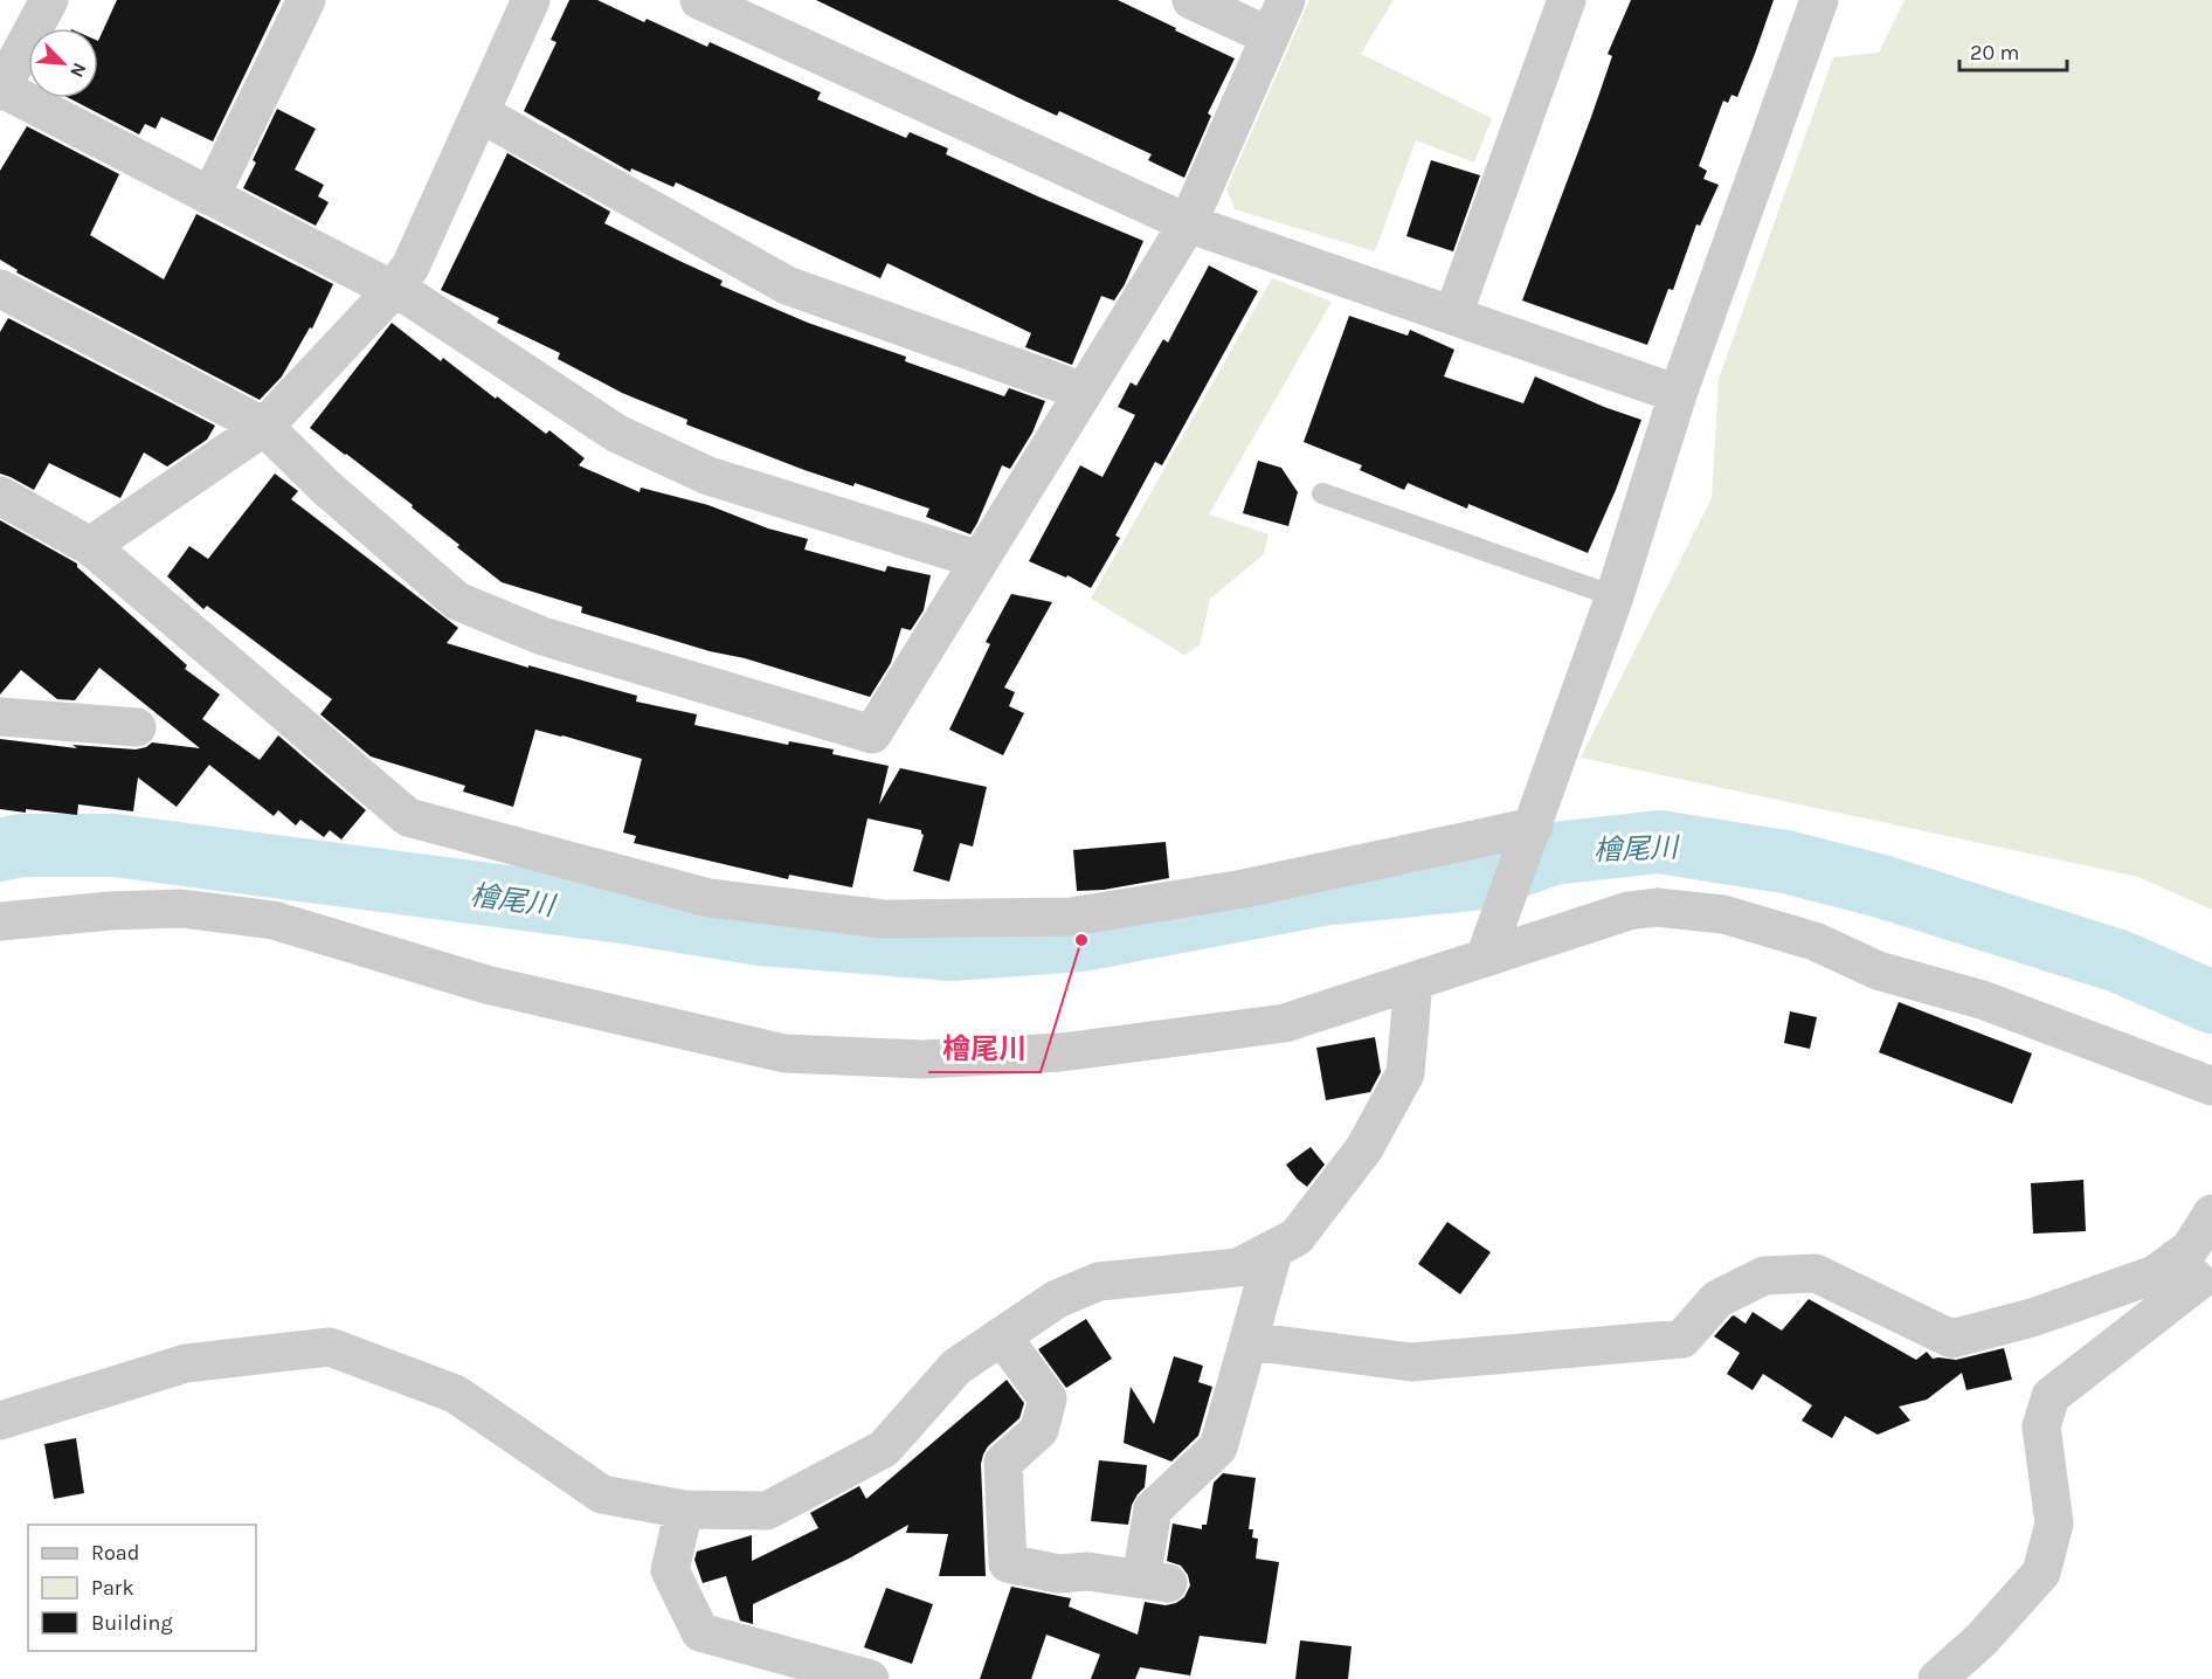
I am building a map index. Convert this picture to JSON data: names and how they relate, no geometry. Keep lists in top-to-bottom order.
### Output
{
  "water": ["檜尾川"],
  "places": ["檜尾川"],
  "legend": ["Road", "Park", "Building"],
  "scale_bar": "20 m",
  "north": "bottom right"
}
